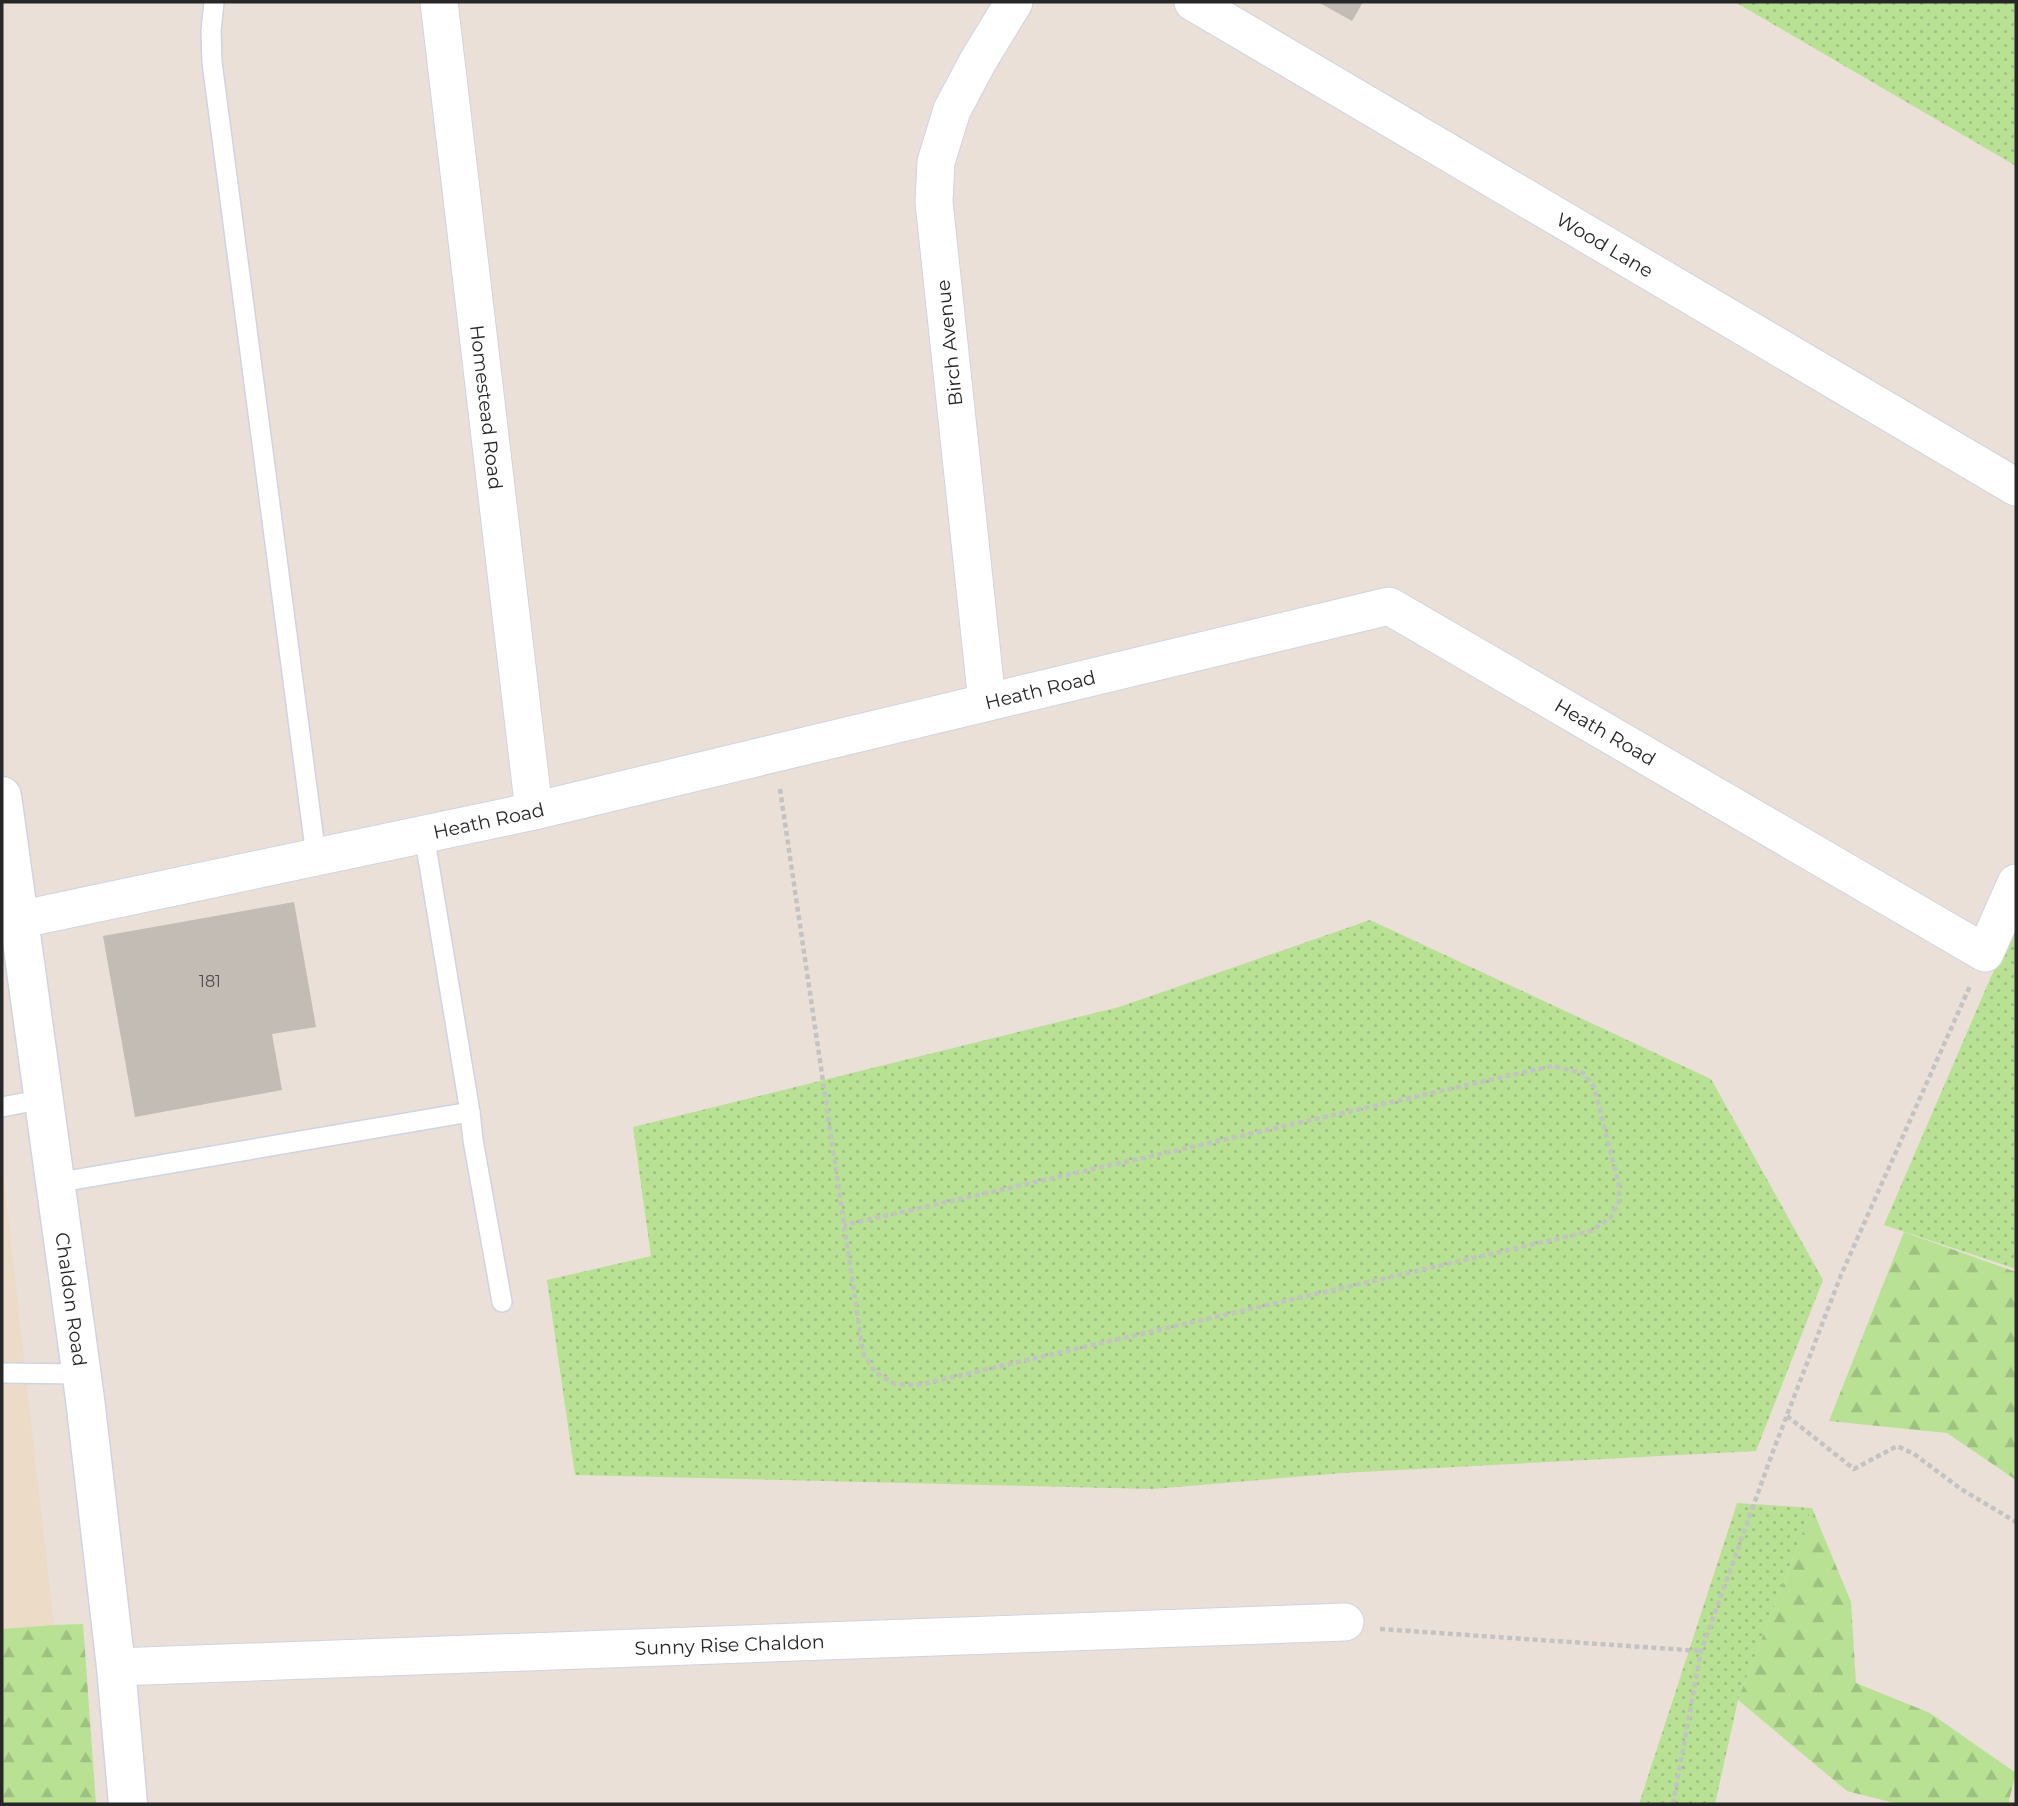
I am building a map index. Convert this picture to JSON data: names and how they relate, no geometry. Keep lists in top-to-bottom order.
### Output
{
  "streets": {
    "main road": ["Chaldon Road"],
    "street": [
      "Wood Lane",
      "Birch Avenue",
      "Homestead Road",
      "Heath Road",
      "Sunny Rise Chaldon"
    ]
  },
  "crossings": [
    ["Birch Avenue", "Heath Road"],
    ["Homestead Road", "Heath Road"],
    ["Heath Road", "Chaldon Road"],
    ["Chaldon Road", "Sunny Rise Chaldon"]
  ],
  "house_numbers": ["181"]
}
